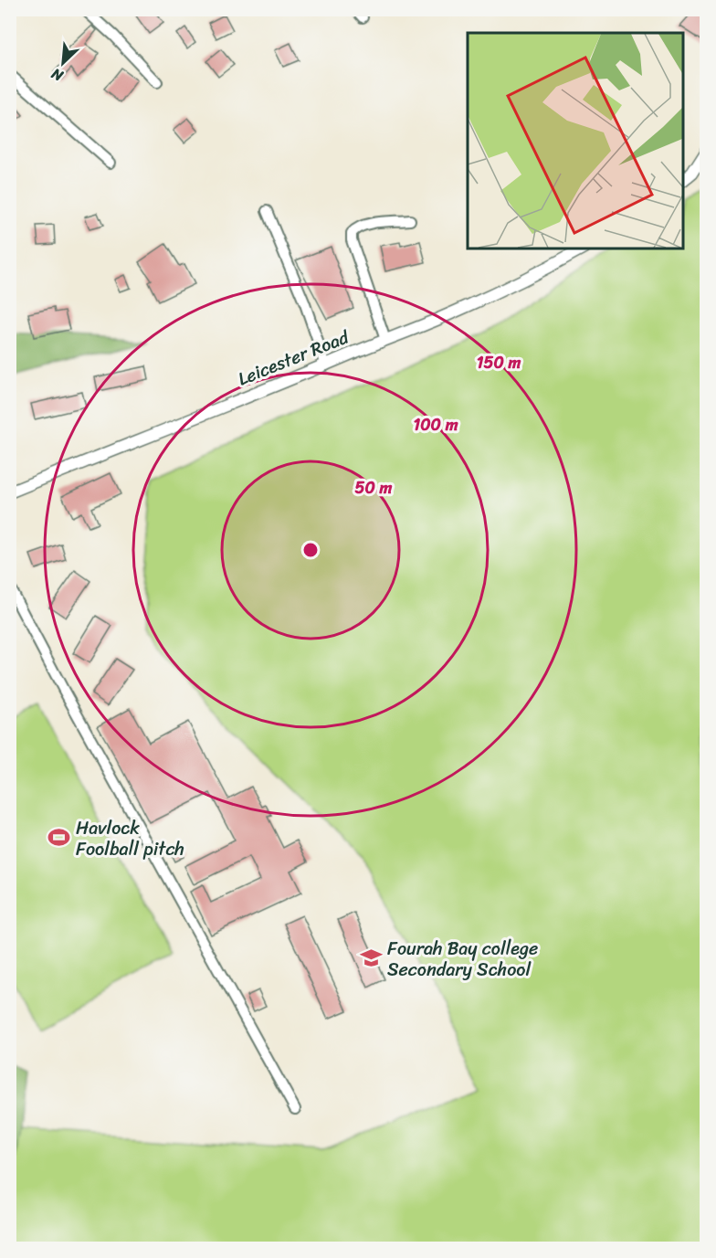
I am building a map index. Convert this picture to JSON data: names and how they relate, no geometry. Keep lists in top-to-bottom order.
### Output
{
  "streets": {
    "street": ["Leicester Road"]
  },
  "places": {
    "sports": ["Havlock Foolball pitch"],
    "school or university": ["Fourah Bay college Secondary School"]
  },
  "north": "bottom left",
  "rings": ["150 m", "100 m", "50 m"]
}
